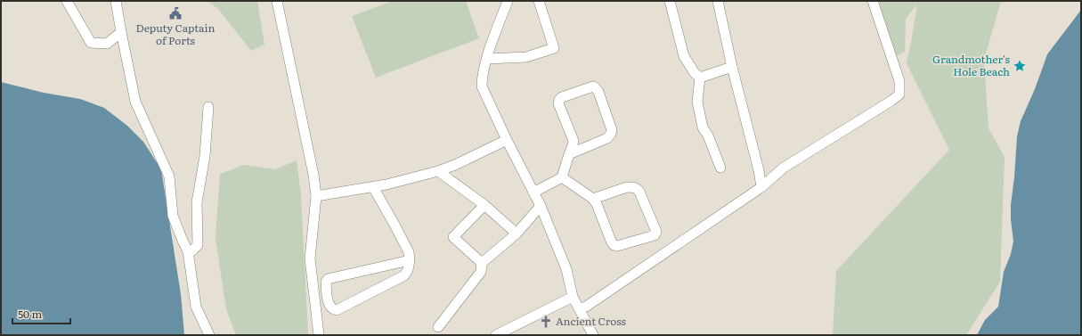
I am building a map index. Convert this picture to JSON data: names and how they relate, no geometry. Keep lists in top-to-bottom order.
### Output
{
  "places": {
    "public building": ["Deputy Captain of Ports"],
    "place": ["Grandmother's Hole Beach"],
    "church": ["Ancient Cross"]
  },
  "scale_bar": "50 m"
}
